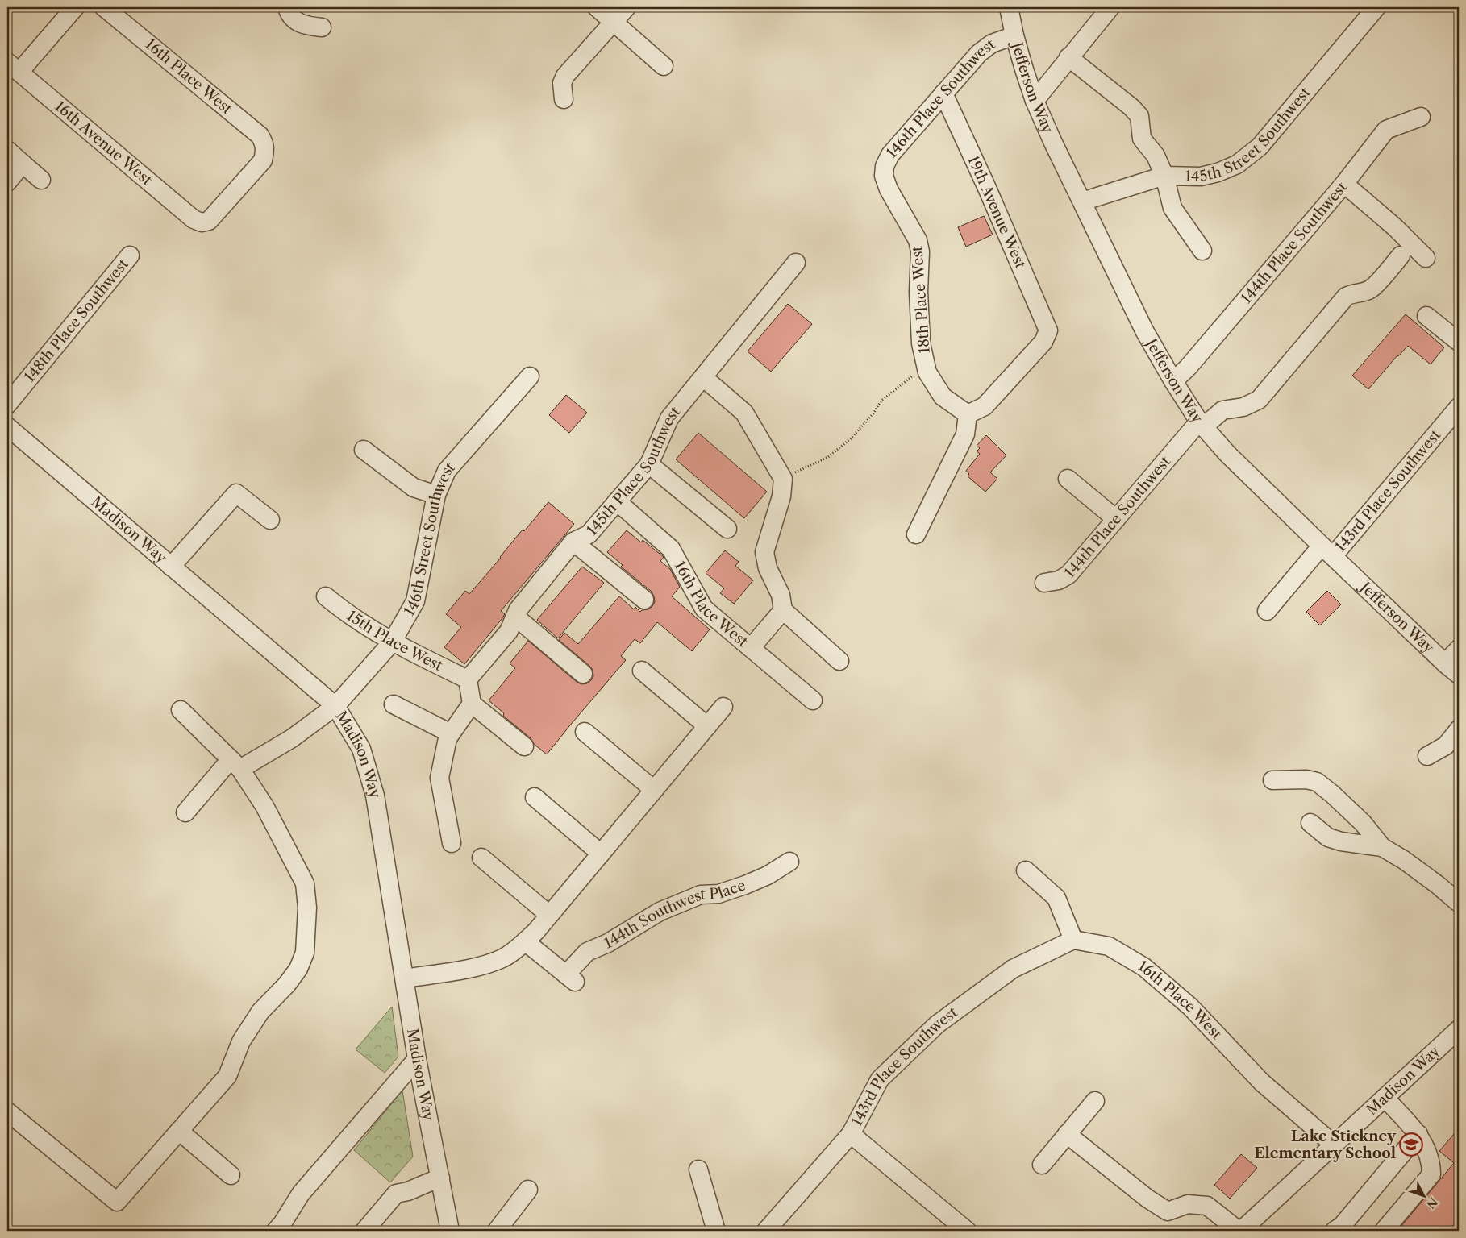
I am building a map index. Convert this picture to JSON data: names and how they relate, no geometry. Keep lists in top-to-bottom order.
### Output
{
  "streets": {
    "street": [
      "16th Place West",
      "Jefferson Way",
      "146th Place Southwest",
      "145th Street Southwest",
      "16th Avenue West",
      "19th Avenue West",
      "144th Place Southwest",
      "18th Place West",
      "148th Place Southwest",
      "145th Place Southwest",
      "143rd Place Southwest",
      "Madison Way",
      "146th Street Southwest",
      "15th Place West",
      "144th Southwest Place"
    ]
  },
  "crossings": [
    ["16th Place West", "16th Avenue West"],
    ["16th Place West", "145th Place Southwest"],
    ["16th Place West", "143rd Place Southwest"],
    ["16th Place West", "Madison Way"],
    ["Jefferson Way", "146th Place Southwest"],
    ["Jefferson Way", "145th Street Southwest"],
    ["Jefferson Way", "144th Place Southwest"],
    ["Jefferson Way", "143rd Place Southwest"],
    ["146th Place Southwest", "19th Avenue West"],
    ["146th Place Southwest", "18th Place West"],
    ["19th Avenue West", "18th Place West"],
    ["145th Place Southwest", "15th Place West"],
    ["Madison Way", "146th Street Southwest"],
    ["146th Street Southwest", "15th Place West"]
  ],
  "places": {
    "school or university": ["Lake Stickney Elementary School"]
  },
  "north": "bottom right"
}
